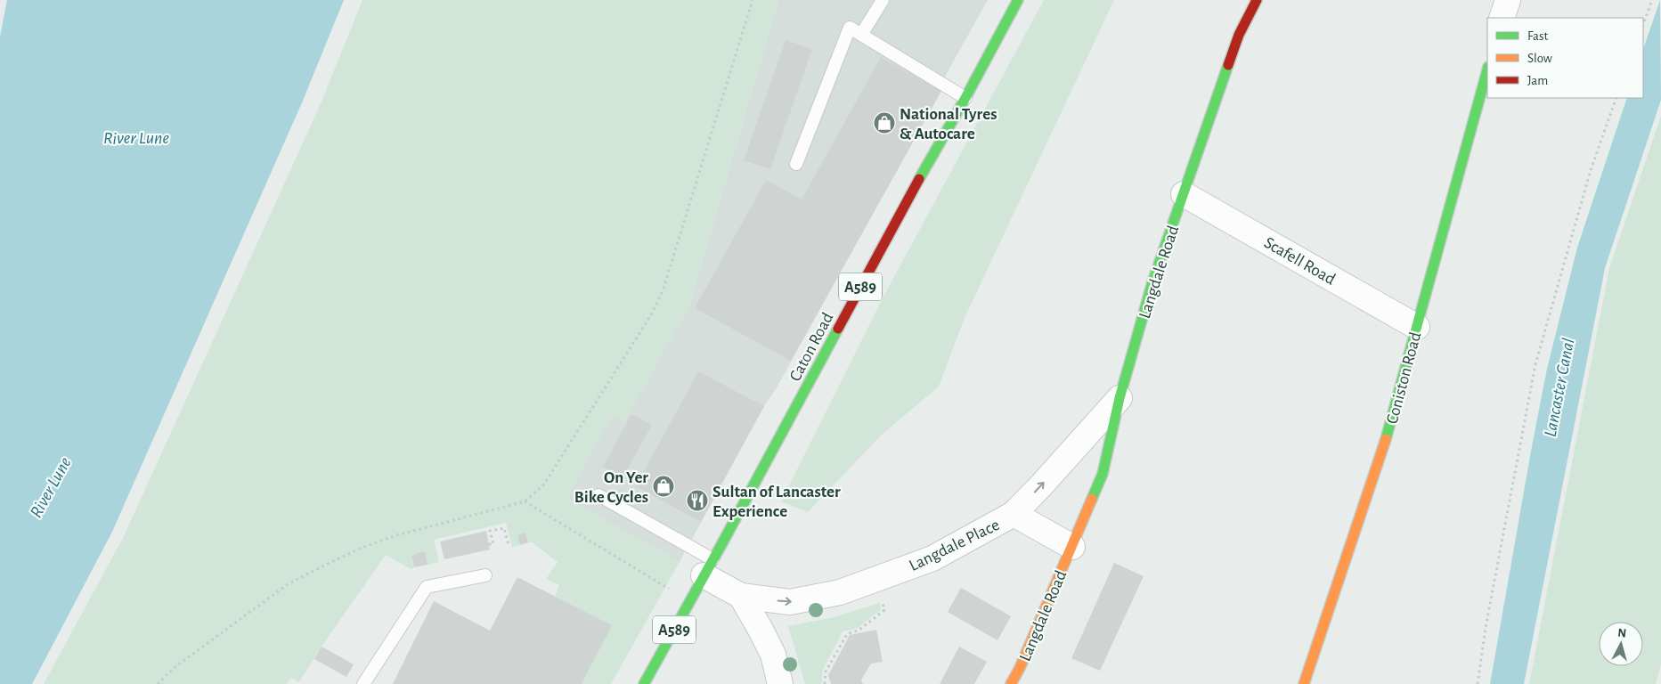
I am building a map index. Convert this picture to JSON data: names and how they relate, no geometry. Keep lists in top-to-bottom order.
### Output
{
  "streets": {
    "street": [
      "Scafell Road",
      "Langdale Road",
      "A589",
      "Caton Road",
      "Coniston Road",
      "Langdale Place"
    ]
  },
  "crossings": [
    ["Scafell Road", "Langdale Road"],
    ["Scafell Road", "Coniston Road"],
    ["Langdale Road", "Langdale Place"],
    ["Caton Road", "Langdale Place"]
  ],
  "one_way": ["Langdale Place"],
  "water": ["River Lune", "Lancaster Canal"],
  "places": {
    "shop": ["National Tyres & Autocare", "On Yer Bike Cycles"],
    "restaurant": ["Sultan of Lancaster Experience"]
  },
  "legend": ["Fast", "Slow", "Jam"],
  "north": "top"
}
